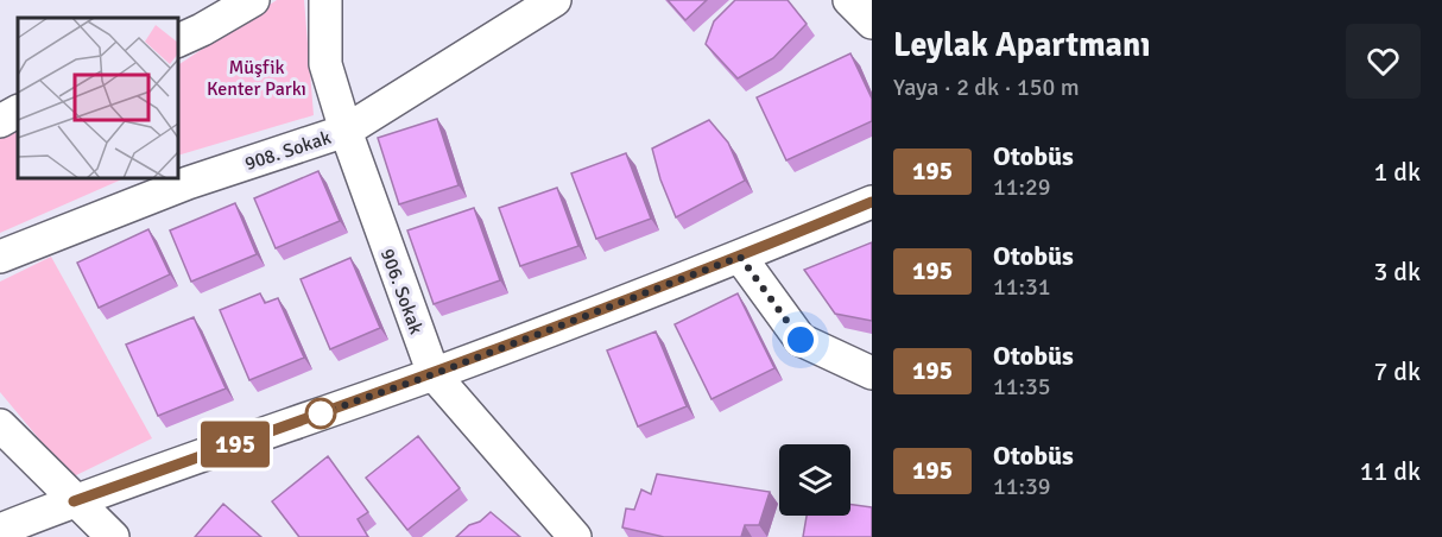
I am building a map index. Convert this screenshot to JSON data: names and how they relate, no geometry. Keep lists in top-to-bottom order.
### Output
{
  "streets": {
    "street": ["908. Sokak", "906. Sokak"]
  },
  "crossings": [
    ["908. Sokak", "906. Sokak"]
  ],
  "parks": ["Müşfik Kenter Parkı"],
  "lines": ["bus line 195"],
  "page": {
    "on_map": "195",
    "heading": ["Leylak Apartmanı", "Yaya · 2 dk · 150 m"],
    "list": [
      {
        "mark": "195",
        "name": "Otobüs",
        "note": "11:29",
        "value": "1 dk"
      },
      {
        "mark": "195",
        "name": "Otobüs",
        "note": "11:31",
        "value": "3 dk"
      },
      {
        "mark": "195",
        "name": "Otobüs",
        "note": "11:35",
        "value": "7 dk"
      },
      {
        "mark": "195",
        "name": "Otobüs",
        "note": "11:39",
        "value": "11 dk"
      }
    ]
  }
}
